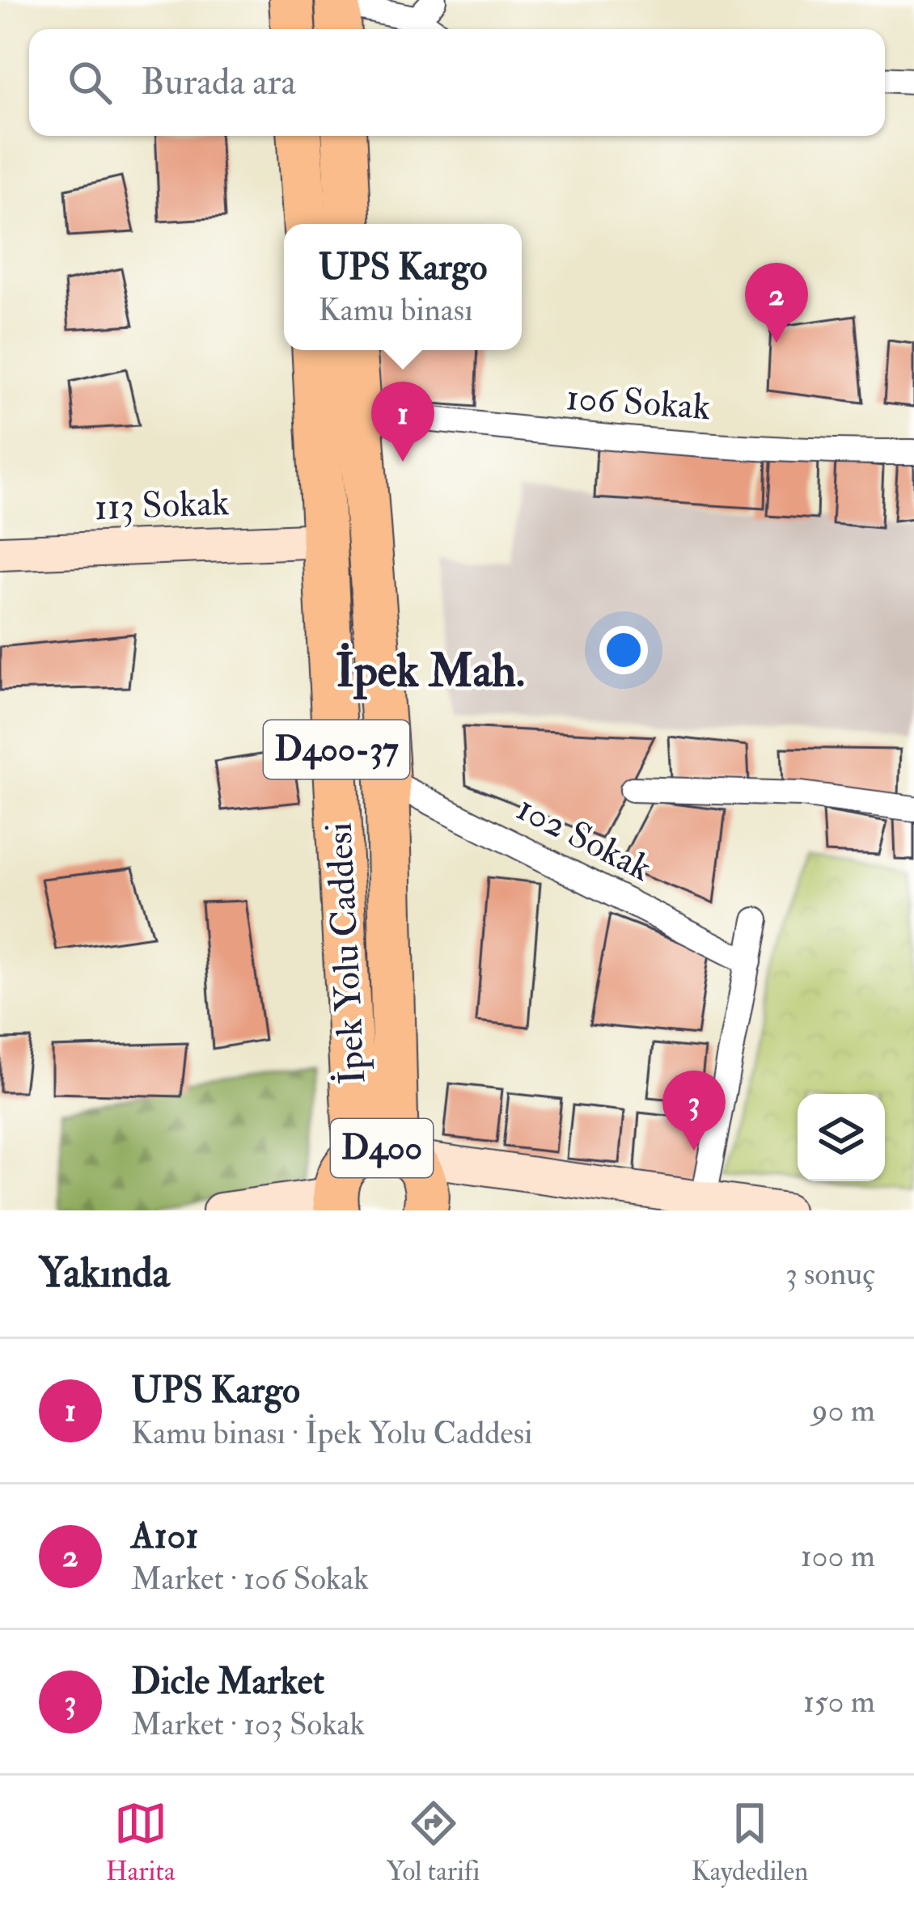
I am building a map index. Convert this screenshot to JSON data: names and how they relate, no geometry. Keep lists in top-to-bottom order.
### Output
{
  "streets": {
    "highway": ["D400-37", "İpek Yolu Caddesi", "D400"],
    "street": ["106 Sokak", "113 Sokak", "102 Sokak"]
  },
  "crossings": [
    ["106 Sokak", "İpek Yolu Caddesi"],
    ["113 Sokak", "İpek Yolu Caddesi"],
    ["102 Sokak", "İpek Yolu Caddesi"],
    ["İpek Yolu Caddesi", "D400"]
  ],
  "districts": ["İpek Mah."],
  "page": {
    "search": "Burada ara",
    "popup": ["UPS Kargo", "Kamu binası"],
    "pins": ["2", "1", "3"],
    "heading": ["Yakında", "3 sonuç"],
    "list": [
      {
        "mark": "1",
        "name": "UPS Kargo",
        "note": "Kamu binası · İpek Yolu Caddesi",
        "value": "90 m"
      },
      {
        "mark": "2",
        "name": "A101",
        "note": "Market · 106 Sokak",
        "value": "100 m"
      },
      {
        "mark": "3",
        "name": "Dicle Market",
        "note": "Market · 103 Sokak",
        "value": "150 m"
      }
    ],
    "nav": ["Harita", "Yol tarifi", "Kaydedilen"]
  }
}
